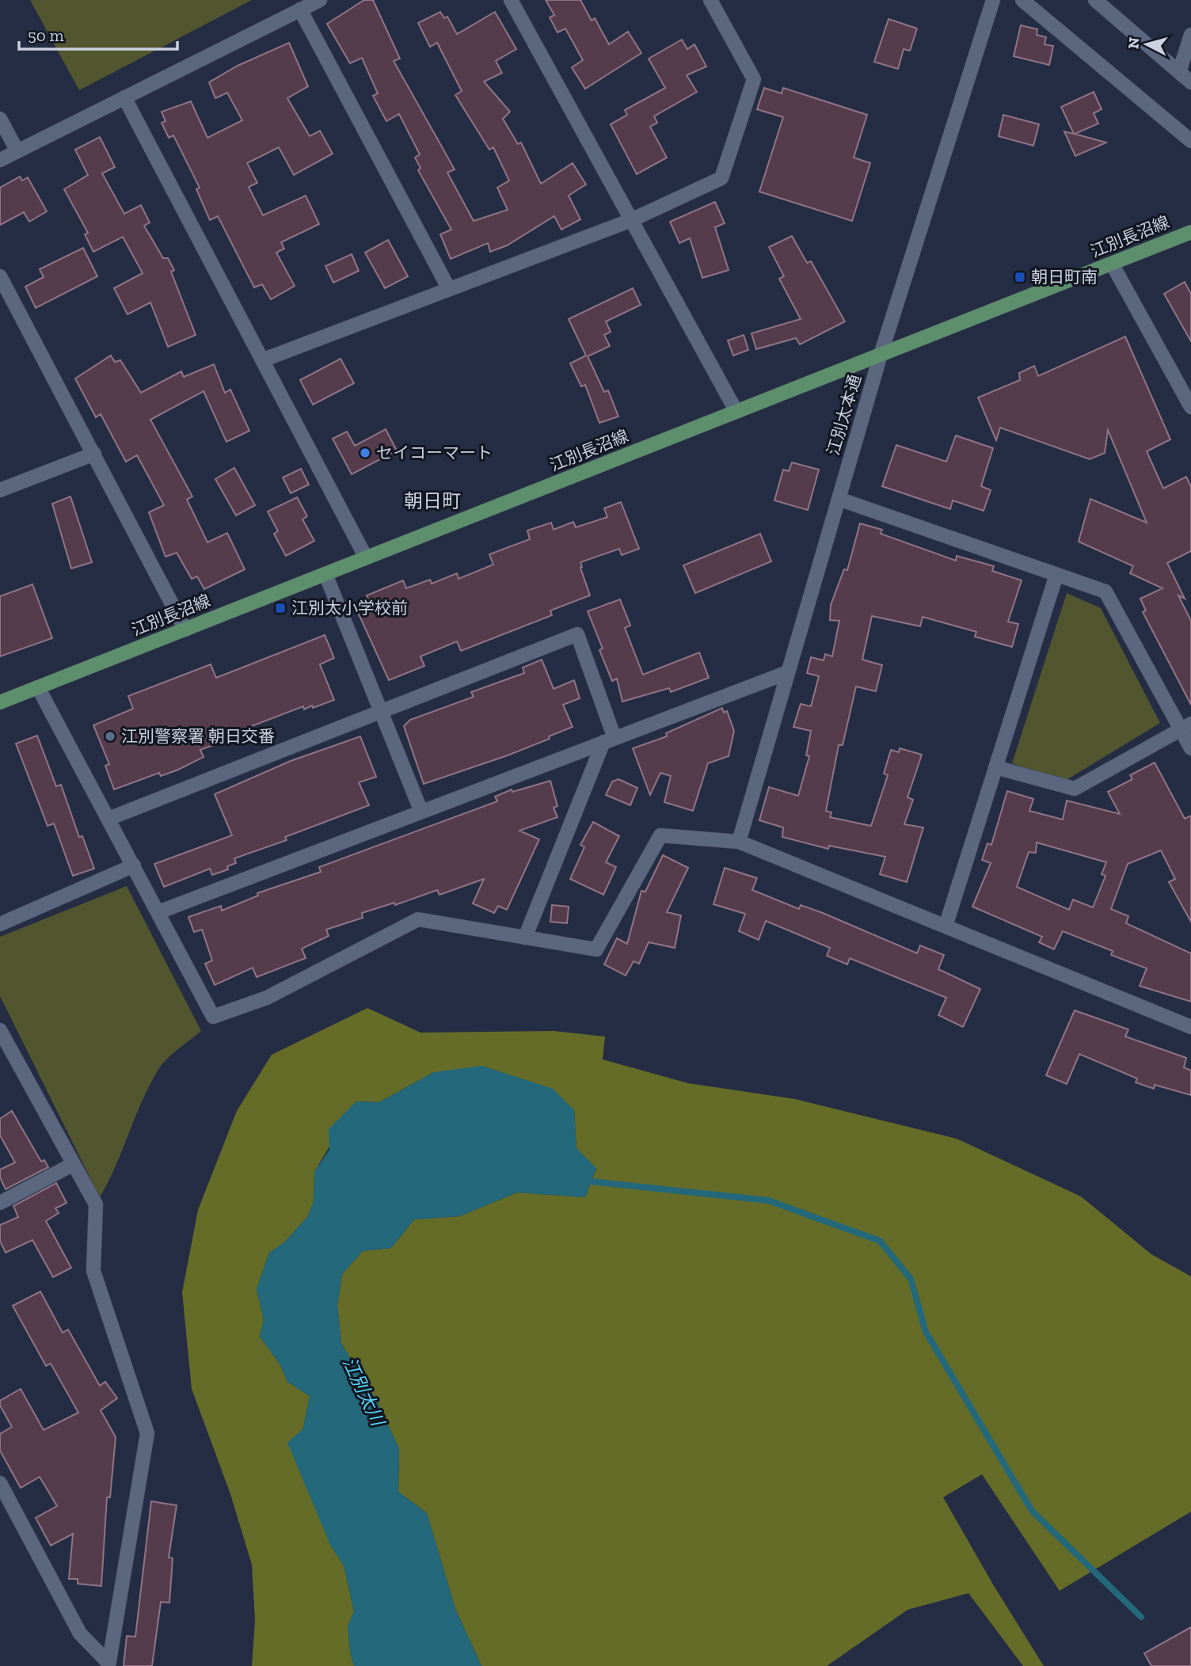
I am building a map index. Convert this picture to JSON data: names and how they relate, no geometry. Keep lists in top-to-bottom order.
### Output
{
  "streets": {
    "main road": ["江別長沼線"],
    "street": ["江別太本通"]
  },
  "crossings": [
    ["江別長沼線", "江別太本通"]
  ],
  "districts": ["朝日町"],
  "water": ["江別太川"],
  "places": {
    "transit": ["朝日町南", "江別太小学校前"],
    "other": ["セイコーマート", "江別警察署 朝日交番"]
  },
  "scale_bar": "50 m",
  "north": "left"
}
